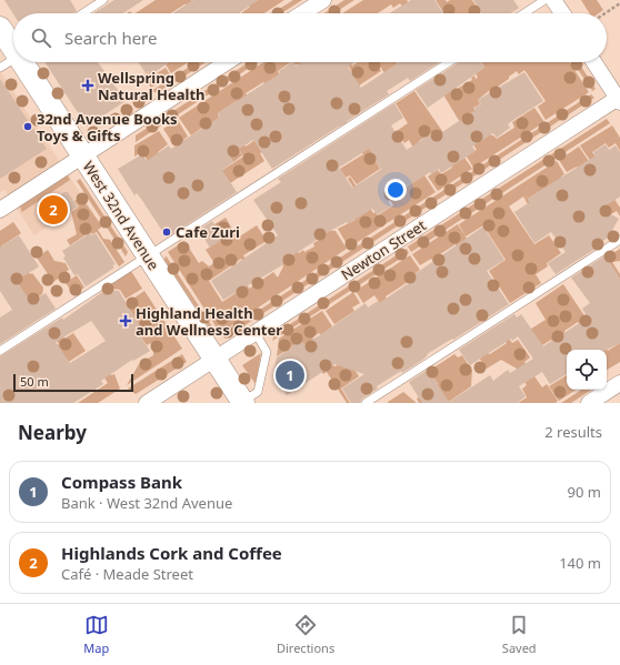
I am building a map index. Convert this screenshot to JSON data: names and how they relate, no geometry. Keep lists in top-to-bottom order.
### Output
{
  "streets": {
    "street": ["West 32nd Avenue", "Newton Street"]
  },
  "crossings": [
    ["West 32nd Avenue", "Newton Street"]
  ],
  "places": {
    "health": ["Wellspring Natural Health", "Highland Health and Wellness Center"],
    "other": ["32nd Avenue Books Toys & Gifts", "Cafe Zuri"]
  },
  "scale_bar": "50 m",
  "page": {
    "search": "Search here",
    "pins": ["2", "1"],
    "scale": "50 m",
    "heading": ["Nearby", "2 results"],
    "list": [
      {
        "mark": "1",
        "name": "Compass Bank",
        "note": "Bank · West 32nd Avenue",
        "value": "90 m"
      },
      {
        "mark": "2",
        "name": "Highlands Cork and Coffee",
        "note": "Café · Meade Street",
        "value": "140 m"
      }
    ],
    "nav": ["Map", "Directions", "Saved"]
  }
}
